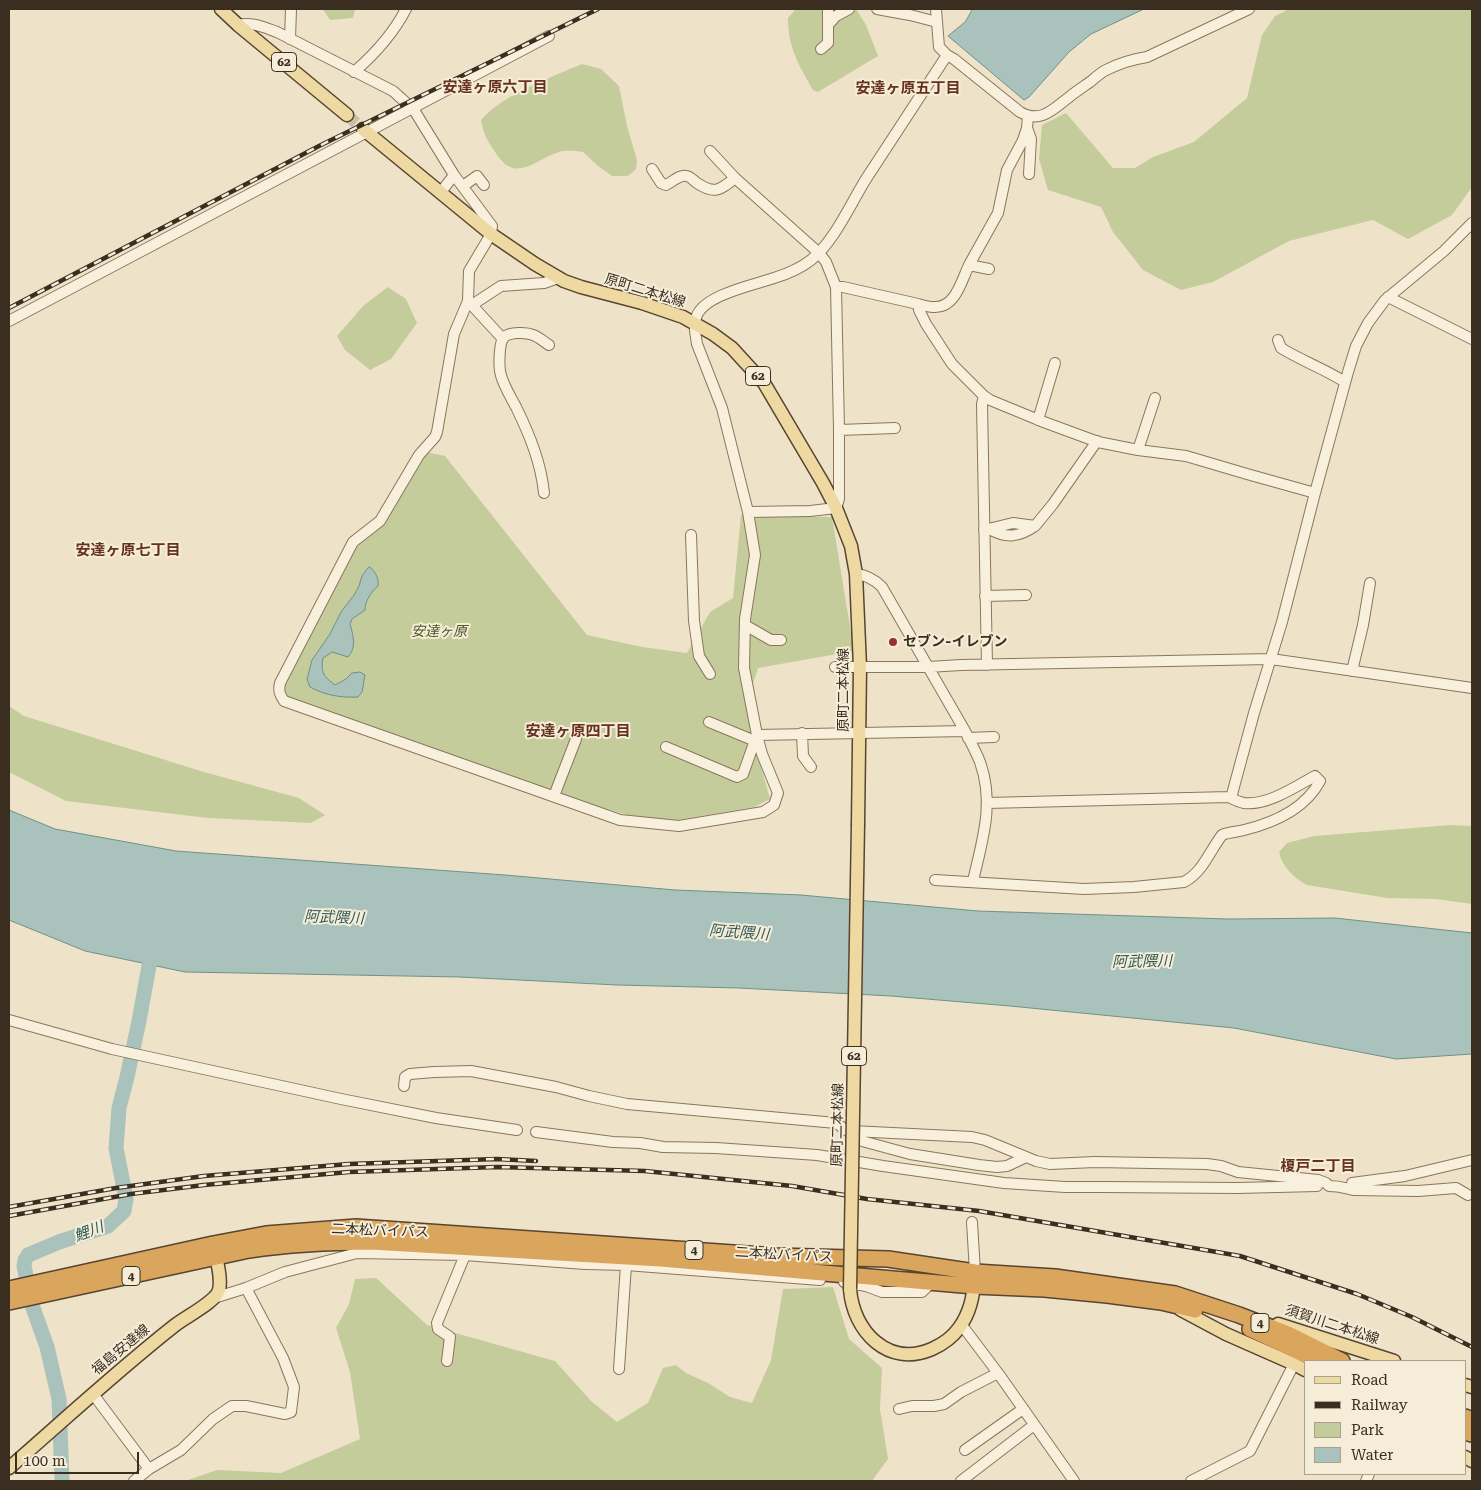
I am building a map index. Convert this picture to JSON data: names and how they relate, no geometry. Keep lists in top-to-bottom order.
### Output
{
  "streets": {
    "highway": ["二本松バイパス", "4"],
    "main road": [
      "62",
      "原町二本松線",
      "須賀川二本松線",
      "福島安達線"
    ]
  },
  "crossings": [
    ["原町二本松線", "二本松バイパス"],
    ["二本松バイパス", "4"],
    ["二本松バイパス", "須賀川二本松線"]
  ],
  "districts": [
    "安達ヶ原六丁目",
    "安達ヶ原五丁目",
    "安達ヶ原七丁目",
    "安達ヶ原四丁目",
    "榎戸二丁目"
  ],
  "water": ["阿武隈川", "鯉川"],
  "parks": ["安達ヶ原"],
  "places": ["セブン-イレブン"],
  "legend": [
    "Road",
    "Railway",
    "Park",
    "Water"
  ],
  "scale_bar": "100 m"
}
